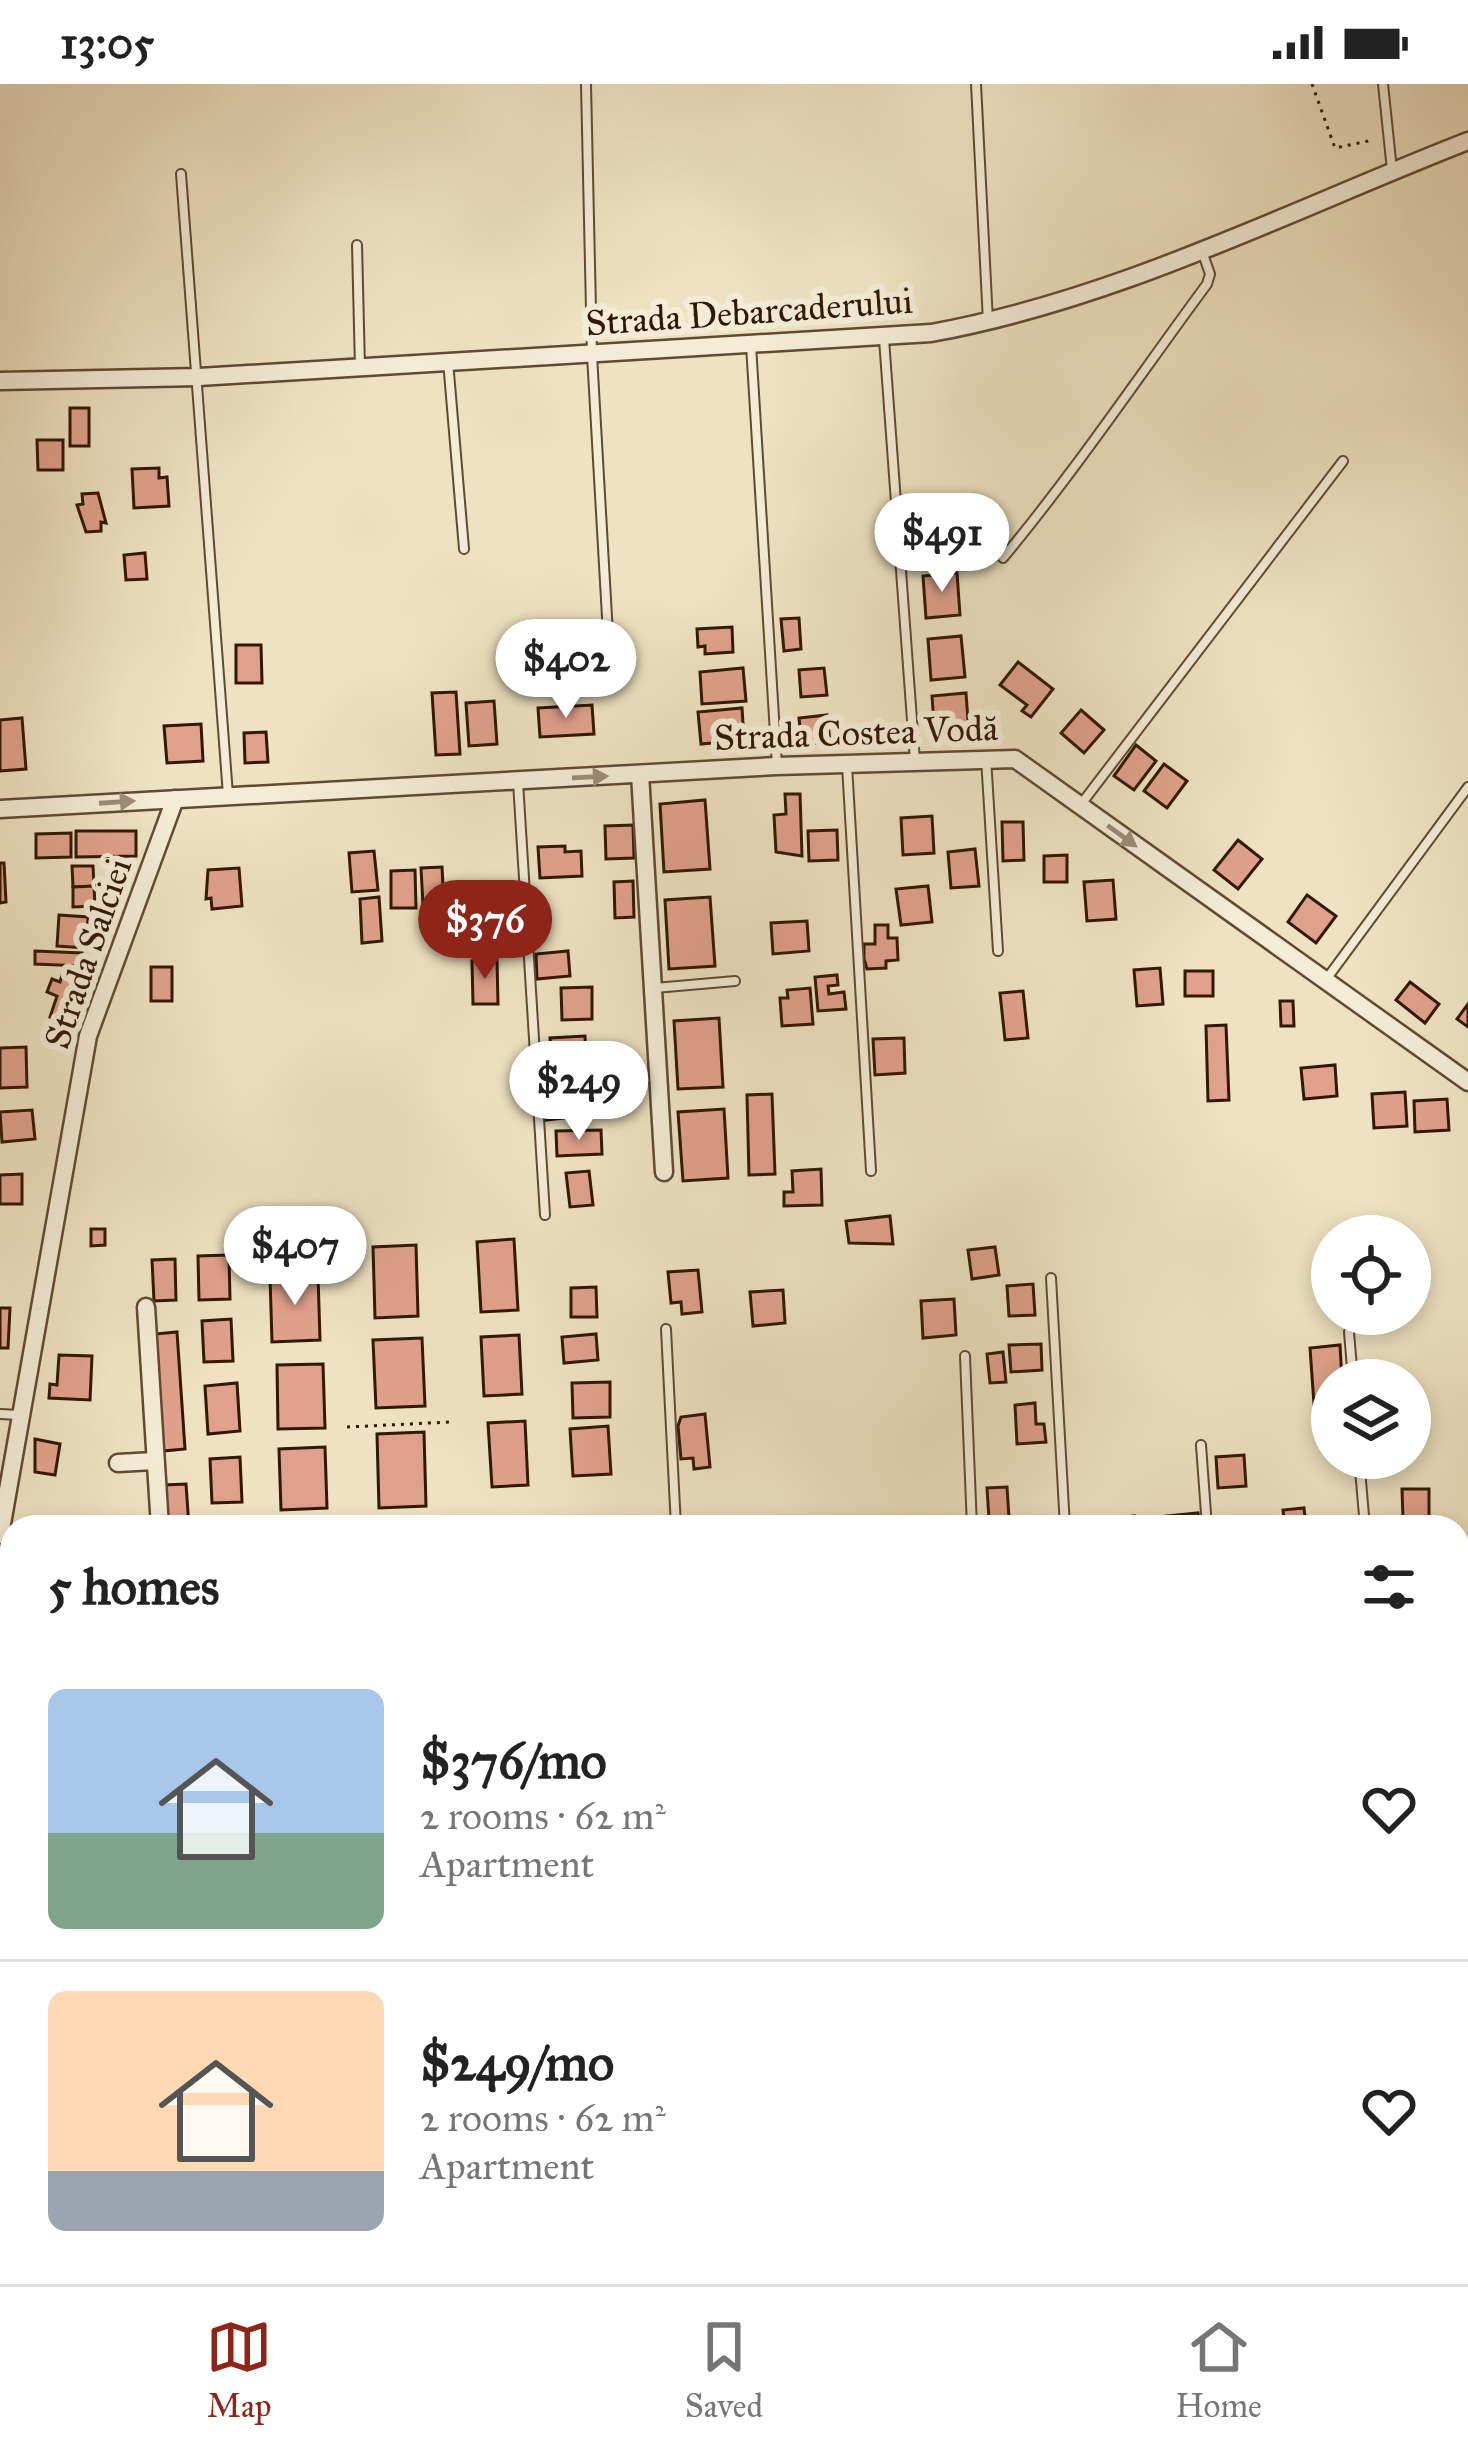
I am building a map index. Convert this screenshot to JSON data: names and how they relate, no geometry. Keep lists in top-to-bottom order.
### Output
{
  "streets": {
    "street": ["Strada Debarcaderului", "Strada Costea Vodă", "Strada Salciei"]
  },
  "crossings": [
    ["Strada Costea Vodă", "Strada Salciei"]
  ],
  "one_way": ["Strada Costea Vodă"],
  "page": {
    "status": "13:05",
    "price": [
      "$491",
      "$402",
      "$376",
      "$249",
      "$407"
    ],
    "heading": "5 homes",
    "list": [
      {
        "name": "$376/mo",
        "note": "2 rooms · 62 m² · Apartment"
      },
      {
        "name": "$249/mo",
        "note": "2 rooms · 62 m² · Apartment"
      }
    ],
    "tabs": ["Map", "Saved", "Home"]
  }
}
